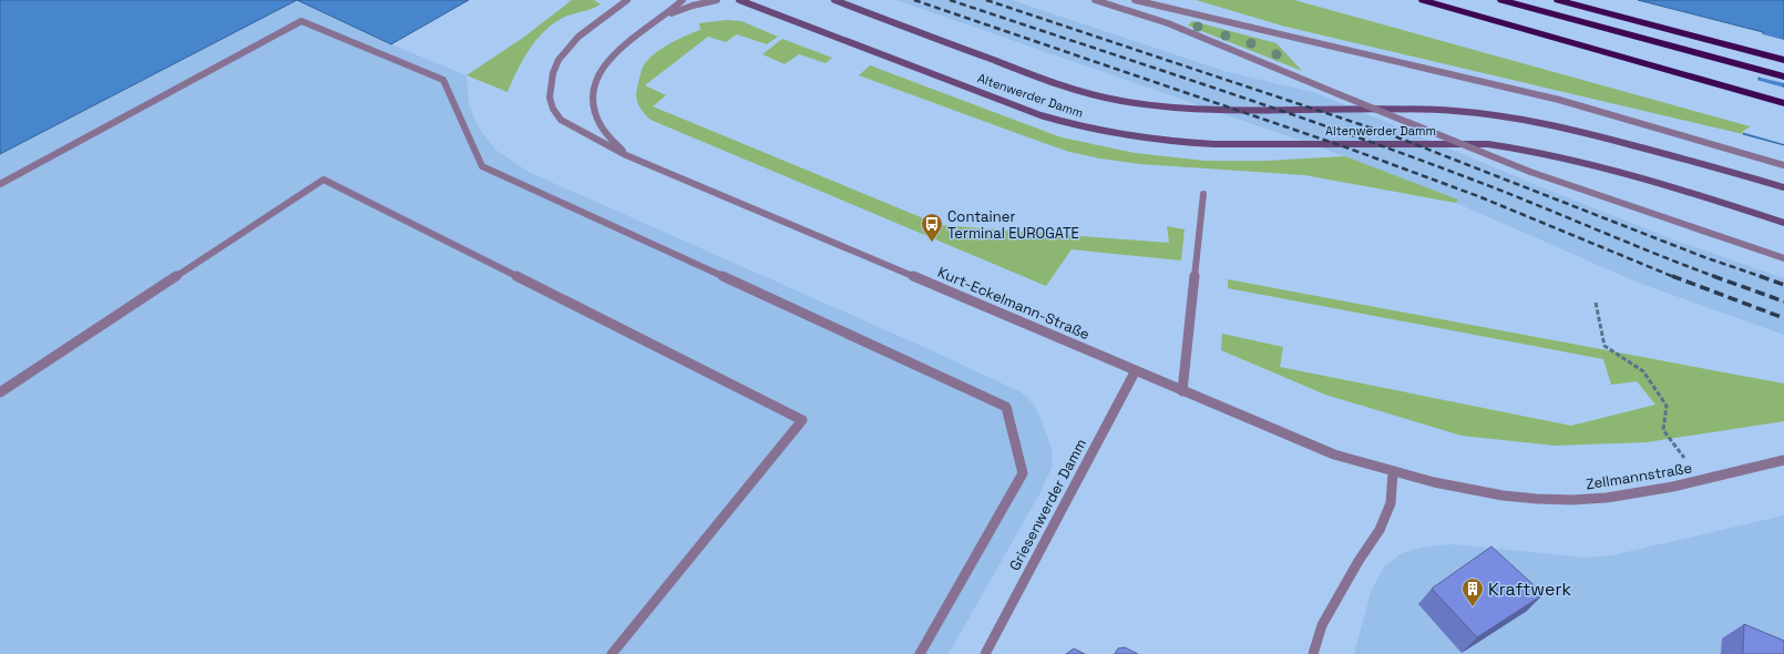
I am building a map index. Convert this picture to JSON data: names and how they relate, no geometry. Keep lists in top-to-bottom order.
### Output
{
  "streets": {
    "street": [
      "Altenwerder Damm",
      "Kurt-Eckelmann-Straße",
      "Zellmannstraße",
      "Griesenwerder Damm"
    ]
  },
  "crossings": [
    ["Kurt-Eckelmann-Straße", "Zellmannstraße"],
    ["Kurt-Eckelmann-Straße", "Griesenwerder Damm"]
  ],
  "places": {
    "bus stop": ["Container Terminal EUROGATE"],
    "building": ["Kraftwerk"]
  }
}
